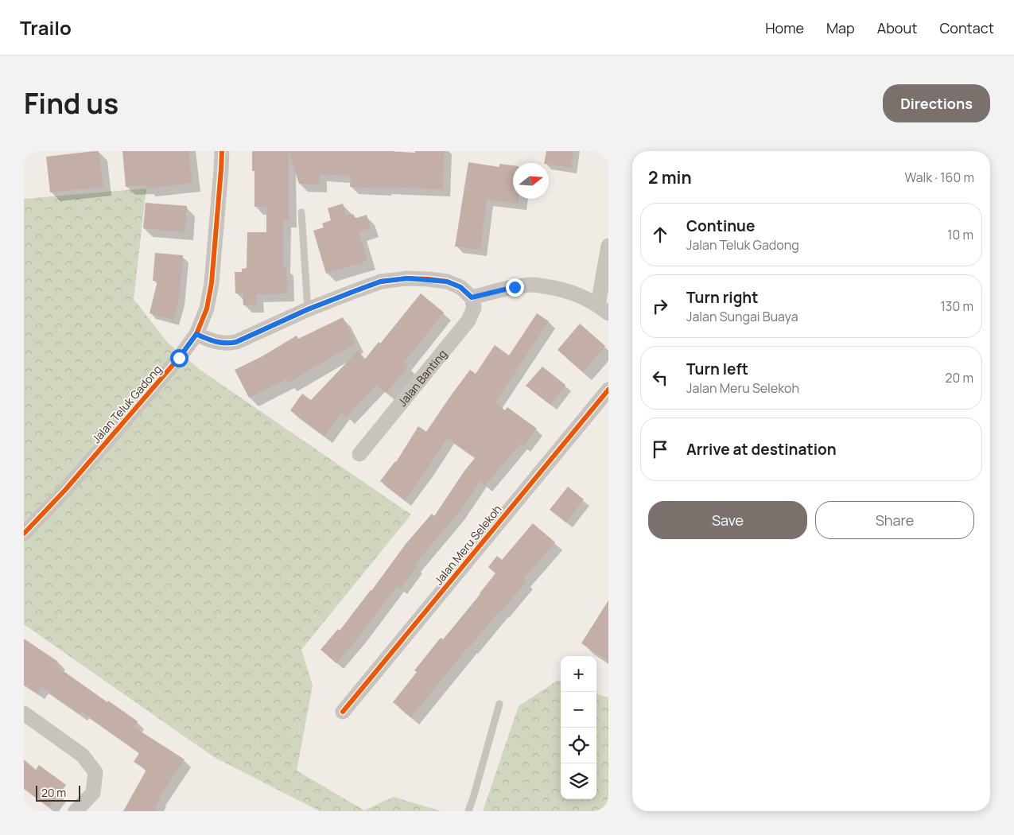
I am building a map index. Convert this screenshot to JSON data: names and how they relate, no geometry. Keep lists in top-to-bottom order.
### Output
{
  "streets": {
    "street": ["Jalan Banting", "Jalan Teluk Gadong", "Jalan Meru Selekoh"]
  },
  "scale_bar": "20 m",
  "north": "right",
  "page": {
    "header": "Trailo",
    "nav": [
      "Home",
      "Map",
      "About",
      "Contact"
    ],
    "title": "Find us",
    "buttons": [
      "Directions",
      ["Save", "Share"]
    ],
    "heading": ["2 min", "Walk · 160 m"],
    "list": [
      ["Continue", "Jalan Teluk Gadong", "10 m"],
      ["Turn right", "Jalan Sungai Buaya", "130 m"],
      ["Turn left", "Jalan Meru Selekoh", "20 m"],
      "Arrive at destination"
    ],
    "map_buttons": ["+", "−"],
    "scale": "20 m"
  }
}
